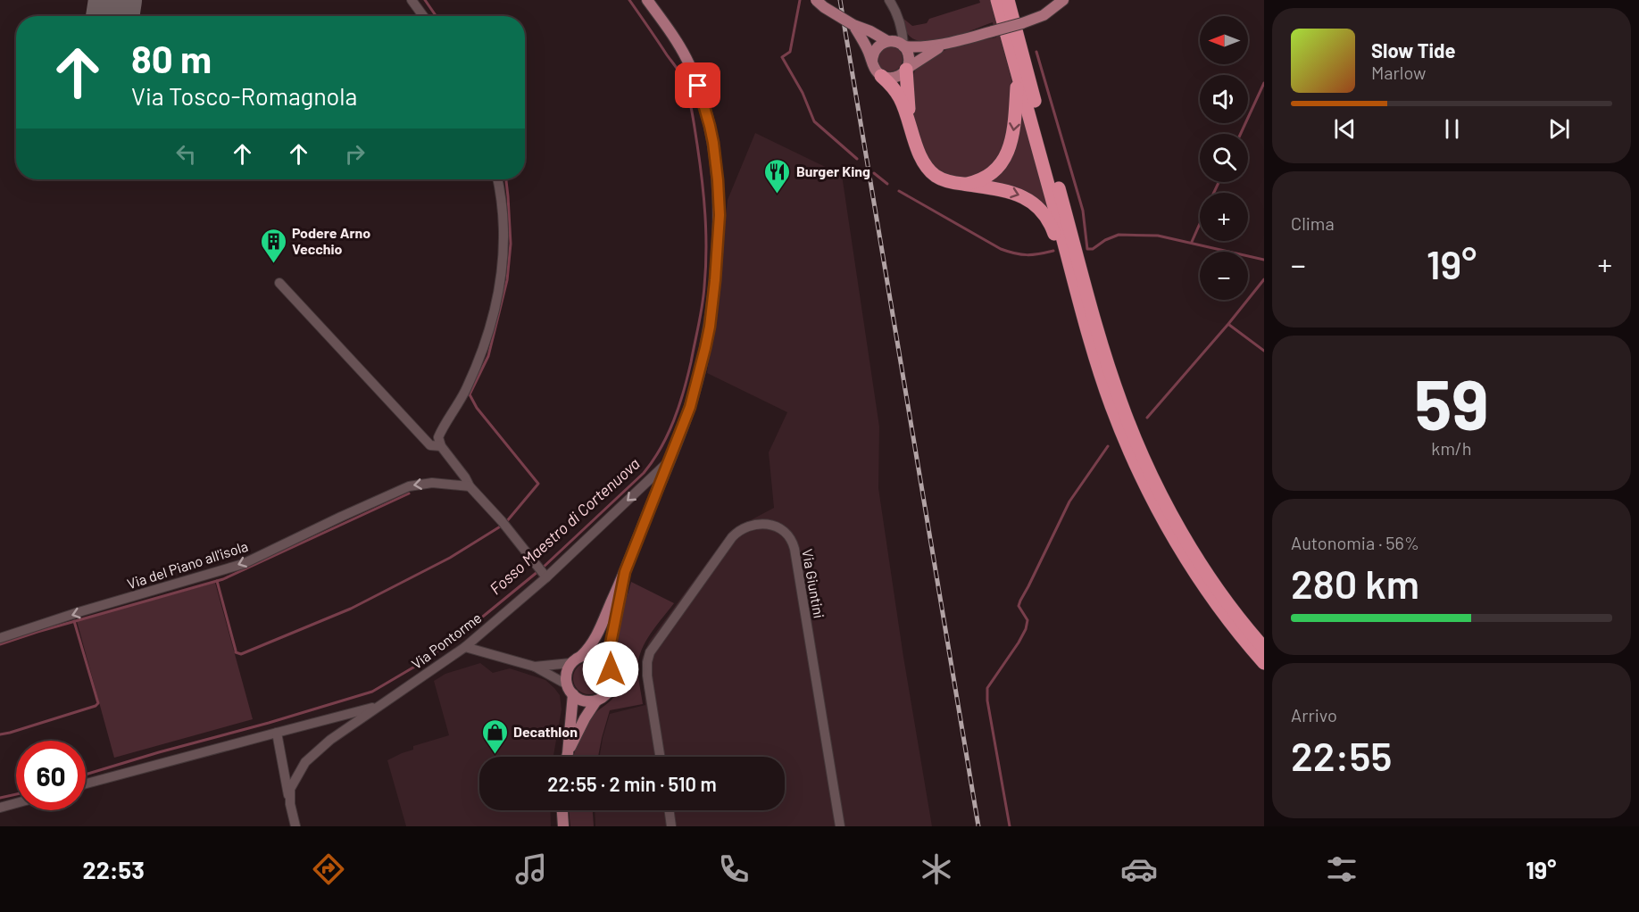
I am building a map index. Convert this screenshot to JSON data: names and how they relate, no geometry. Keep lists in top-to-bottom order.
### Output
{
  "streets": {
    "street": ["Via del Piano all'isola", "Via Giuntini", "Via Pontorme"]
  },
  "one_way": ["Via del Piano all'isola"],
  "water": ["Fosso Maestro di Cortenuova"],
  "places": {
    "restaurant": ["Burger King"],
    "building": ["Podere Arno Vecchio"],
    "shop": ["Decathlon"]
  },
  "north": "left",
  "page": {
    "map_buttons": ["+", "−"],
    "turn": ["80 m", "Via Tosco-Romagnola"],
    "song": ["Slow Tide", "Marlow"],
    "tile": [
      "Clima",
      ["59", "km/h"],
      ["Autonomia · 56%", "280 km"],
      ["Arrivo", "22:55"]
    ],
    "heat": ["−", "19°", "+"],
    "limit": "60",
    "trip": "22:55 · 2 min · 510 m",
    "tabs": ["22:53", "19°"]
  }
}
